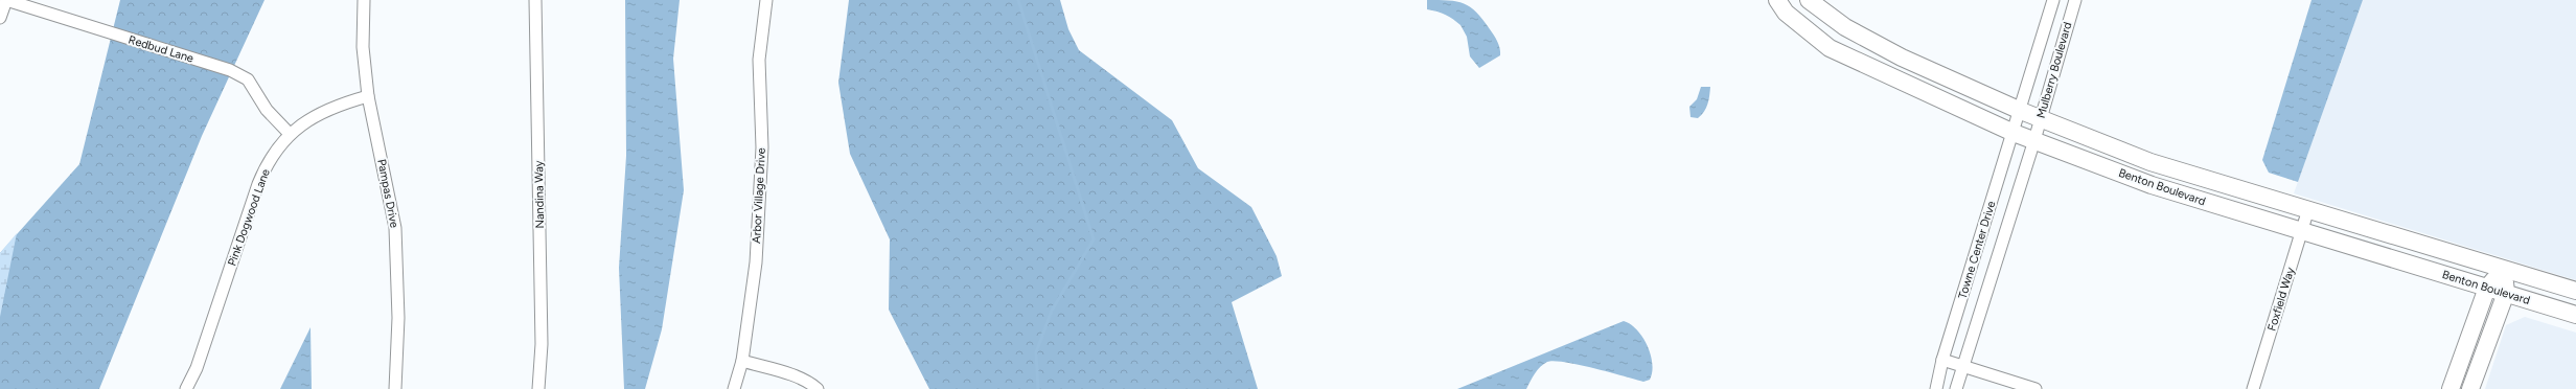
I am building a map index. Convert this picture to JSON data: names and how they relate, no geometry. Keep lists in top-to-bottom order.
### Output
{
  "streets": {
    "street": [
      "Redbud Lane",
      "Mulberry Boulevard",
      "Benton Boulevard",
      "Pampas Drive",
      "Nandina Way",
      "Arbor Village Drive",
      "Pink Dogwood Lane",
      "Towne Center Drive",
      "Foxfield Way"
    ]
  },
  "crossings": [
    ["Redbud Lane", "Pink Dogwood Lane"],
    ["Mulberry Boulevard", "Benton Boulevard"],
    ["Mulberry Boulevard", "Towne Center Drive"],
    ["Benton Boulevard", "Towne Center Drive"],
    ["Benton Boulevard", "Foxfield Way"],
    ["Pampas Drive", "Pink Dogwood Lane"]
  ]
}
